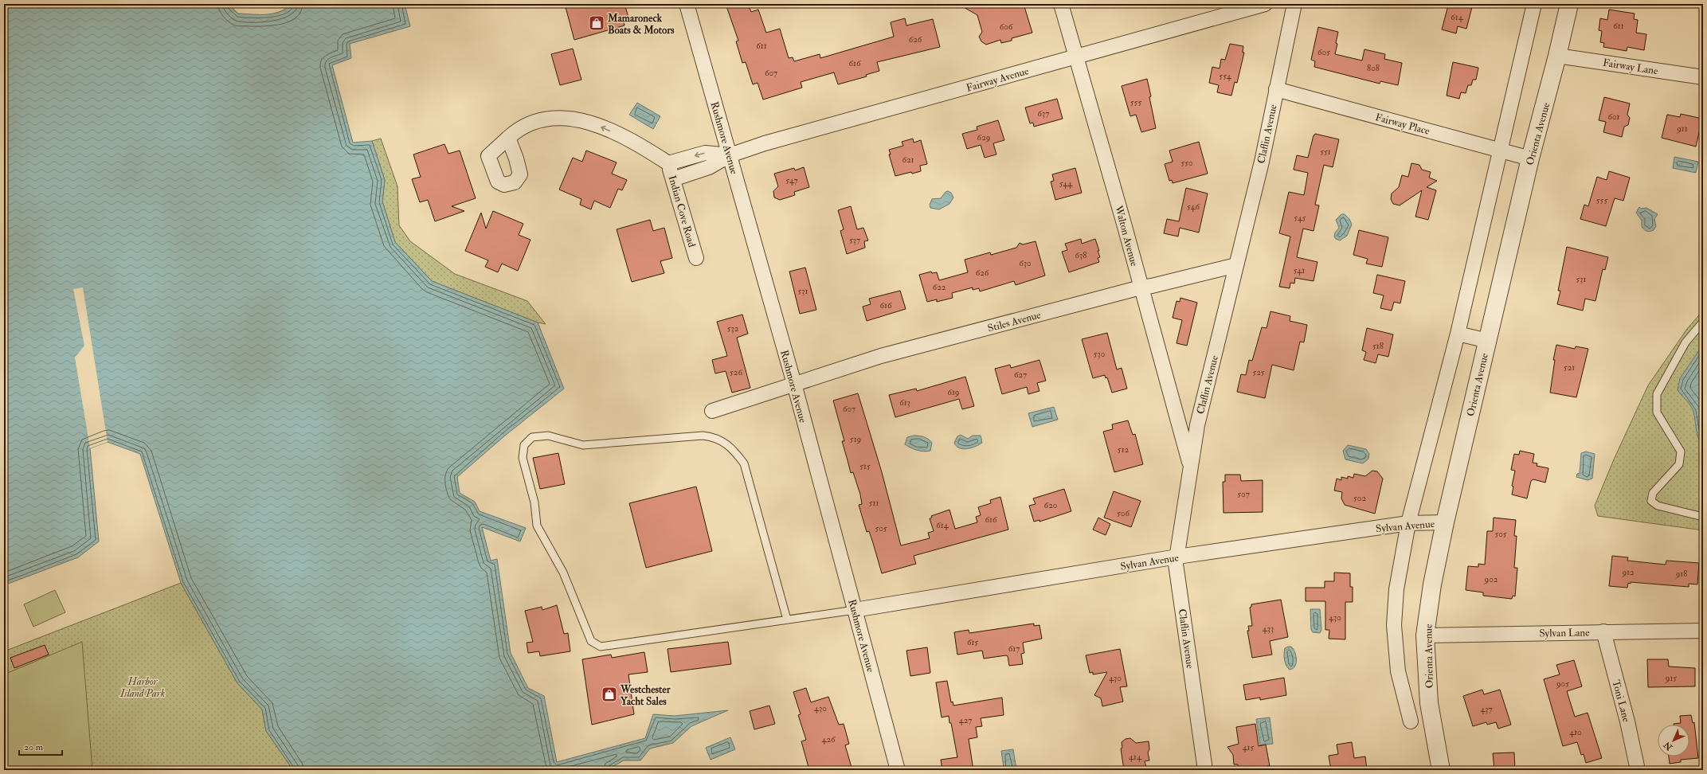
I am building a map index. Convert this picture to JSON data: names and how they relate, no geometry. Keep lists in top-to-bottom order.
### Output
{
  "streets": {
    "street": [
      "Fairway Lane",
      "Fairway Avenue",
      "Fairway Place",
      "Claflin Avenue",
      "Orienta Avenue",
      "Rushmore Avenue",
      "Indian Cove Road",
      "Walton Avenue",
      "Stiles Avenue",
      "Sylvan Avenue",
      "Sylvan Lane",
      "Toni Lane"
    ]
  },
  "crossings": [
    ["Fairway Lane", "Orienta Avenue"],
    ["Fairway Avenue", "Rushmore Avenue"],
    ["Fairway Avenue", "Indian Cove Road"],
    ["Fairway Avenue", "Walton Avenue"],
    ["Fairway Place", "Claflin Avenue"],
    ["Fairway Place", "Orienta Avenue"],
    ["Claflin Avenue", "Walton Avenue"],
    ["Claflin Avenue", "Stiles Avenue"],
    ["Claflin Avenue", "Sylvan Avenue"],
    ["Orienta Avenue", "Sylvan Avenue"],
    ["Orienta Avenue", "Sylvan Lane"],
    ["Rushmore Avenue", "Indian Cove Road"],
    ["Rushmore Avenue", "Stiles Avenue"],
    ["Rushmore Avenue", "Sylvan Avenue"],
    ["Walton Avenue", "Stiles Avenue"],
    ["Sylvan Lane", "Toni Lane"]
  ],
  "one_way": ["Indian Cove Road"],
  "parks": ["Harbor Island Park"],
  "places": {
    "shop": ["Mamaroneck Boats & Motors", "Westchester Yacht Sales"]
  },
  "house_numbers": [
    "614",
    "611",
    "606",
    "626",
    "611",
    "605",
    "616",
    "808",
    "607",
    "554",
    "555",
    "637",
    "601",
    "911",
    "629",
    "551",
    "621",
    "550",
    "547",
    "544",
    "555",
    "546",
    "545",
    "537",
    "638",
    "630",
    "541",
    "626",
    "531",
    "622",
    "531",
    "616",
    "532",
    "518",
    "530",
    "521",
    "526",
    "525",
    "627",
    "619",
    "613",
    "607",
    "519",
    "512",
    "515",
    "507",
    "502",
    "511",
    "620",
    "506",
    "616",
    "614",
    "505",
    "505",
    "912",
    "918",
    "902",
    "430",
    "433",
    "615",
    "617",
    "430",
    "915",
    "905",
    "430",
    "437",
    "427",
    "410",
    "426",
    "415",
    "414"
  ],
  "scale_bar": "20 m",
  "north": "bottom left"
}
